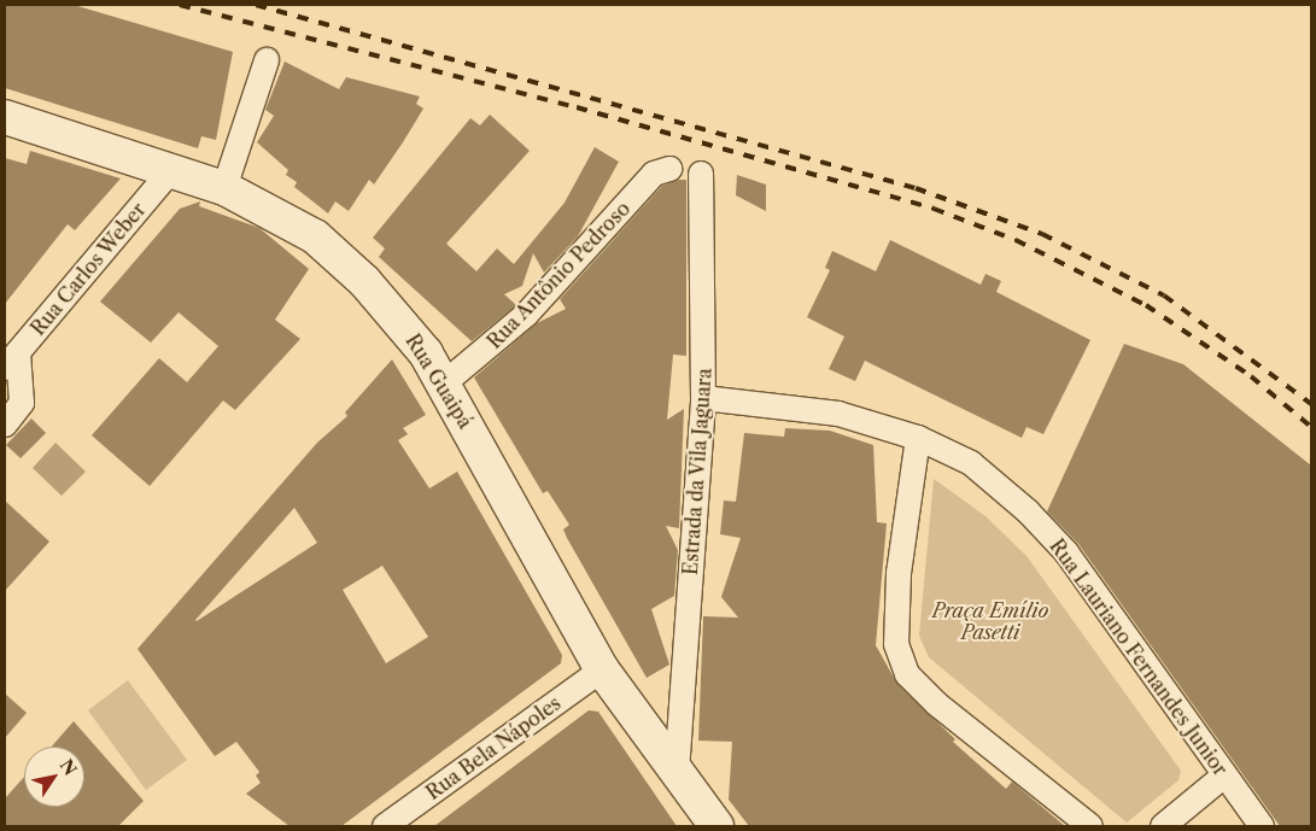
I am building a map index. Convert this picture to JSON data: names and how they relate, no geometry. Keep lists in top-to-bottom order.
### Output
{
  "streets": {
    "main road": ["Rua Guaipá"],
    "street": [
      "Rua Carlos Weber",
      "Rua Antônio Pedroso",
      "Estrada da Vila Jaguara",
      "Rua Lauriano Fernandes Junior",
      "Rua Bela Nápoles"
    ]
  },
  "crossings": [
    ["Rua Carlos Weber", "Rua Guaipá"],
    ["Rua Antônio Pedroso", "Rua Guaipá"],
    ["Rua Guaipá", "Estrada da Vila Jaguara"],
    ["Rua Guaipá", "Rua Bela Nápoles"],
    ["Estrada da Vila Jaguara", "Rua Lauriano Fernandes Junior"]
  ],
  "parks": ["Praça Emílio Pasetti"],
  "north": "top right"
}
